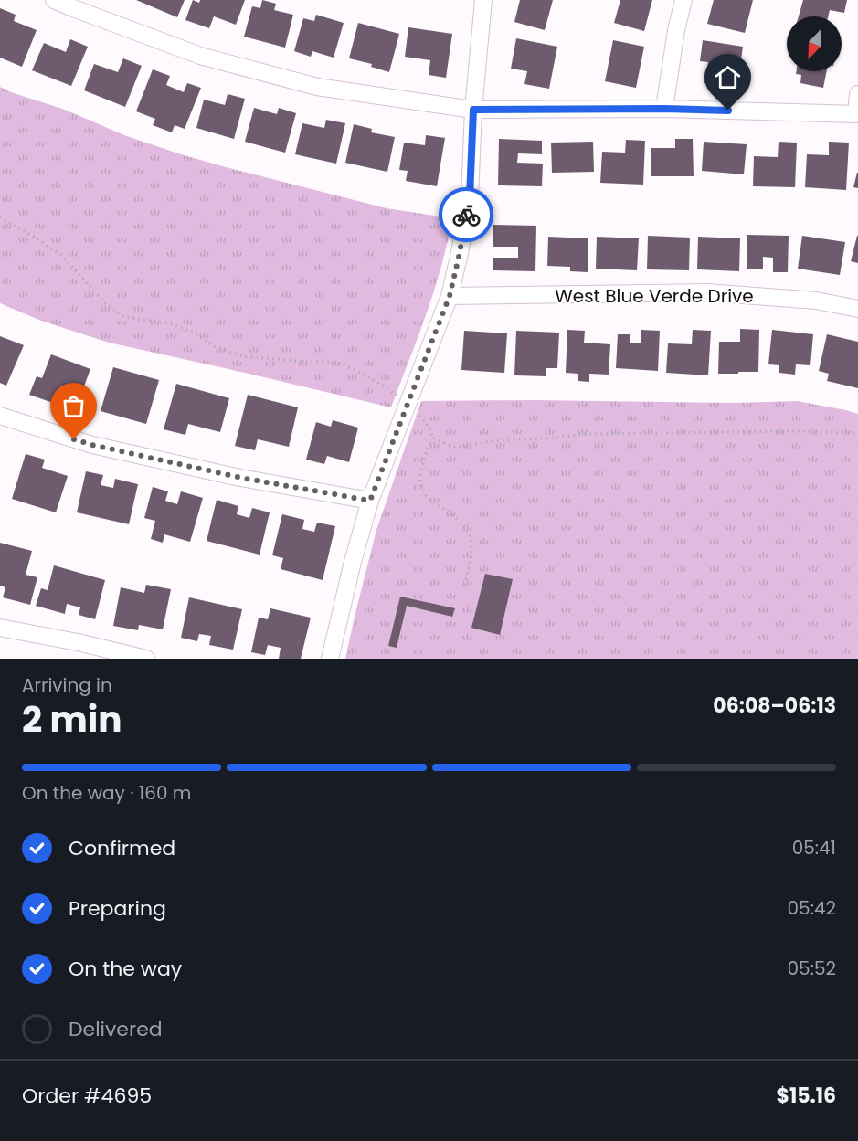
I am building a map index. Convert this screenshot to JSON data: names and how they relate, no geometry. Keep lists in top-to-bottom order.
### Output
{
  "streets": {
    "street": ["West Blue Verde Drive"]
  },
  "north": "bottom left",
  "page": {
    "heading": ["2 min", "Arriving in", "06:08–06:13"],
    "panel": ["Order #4695", "$15.16"],
    "bar": "On the way · 160 m",
    "list": [
      ["Confirmed", "05:41"],
      ["Preparing", "05:42"],
      ["On the way", "05:52"],
      "Delivered"
    ]
  }
}
